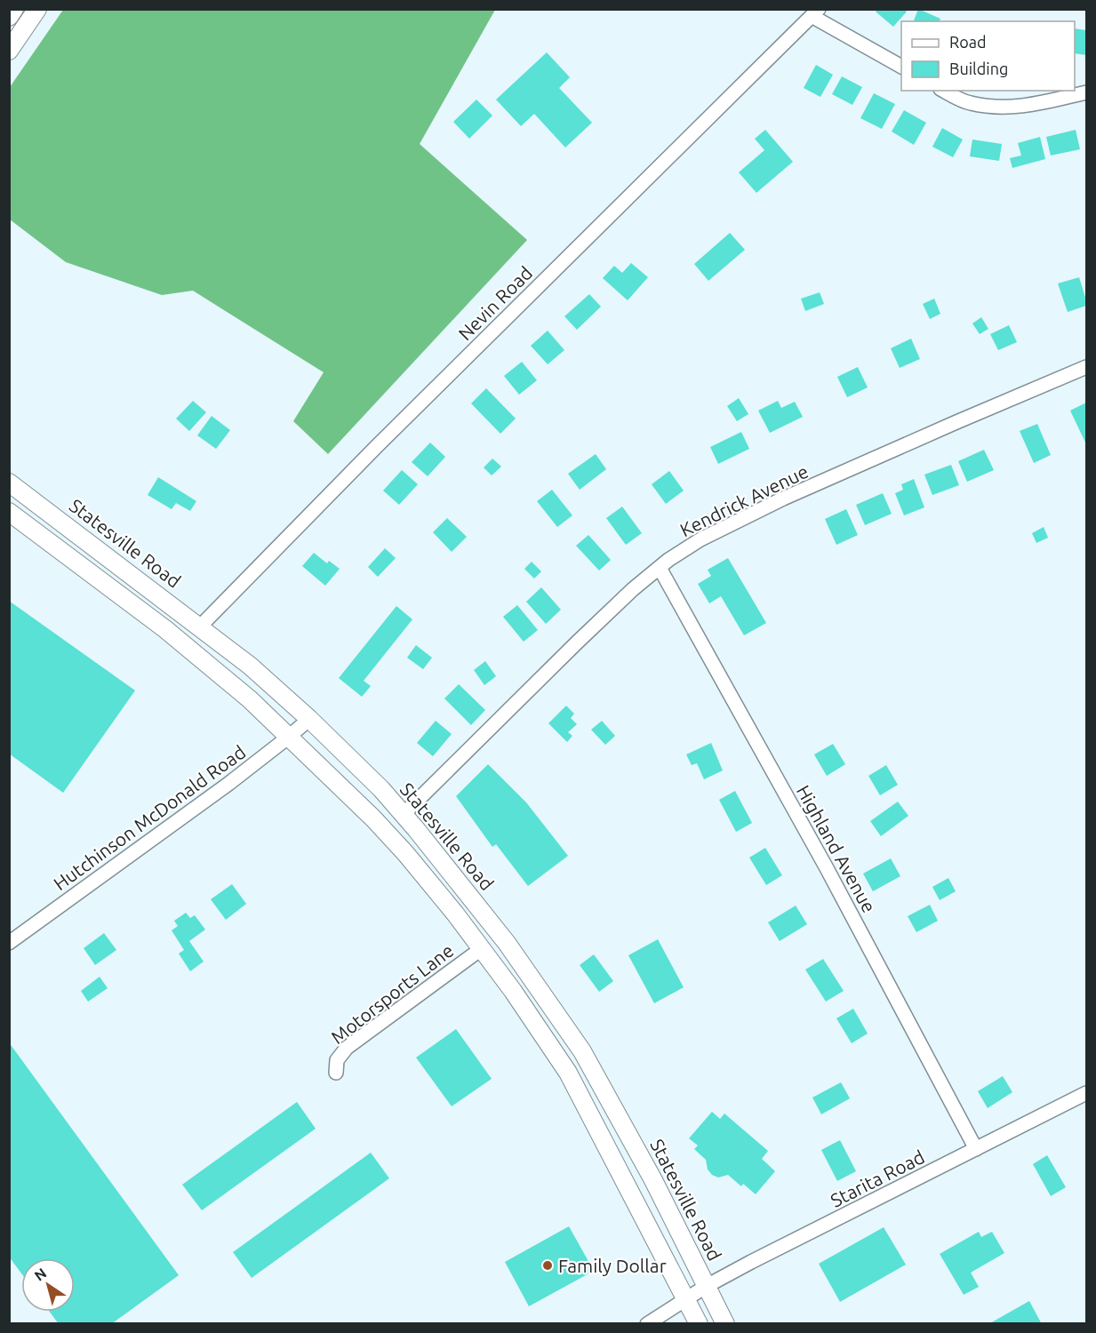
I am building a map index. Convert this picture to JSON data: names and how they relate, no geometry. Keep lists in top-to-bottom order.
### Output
{
  "streets": {
    "main road": ["Statesville Road"],
    "street": [
      "Nevin Road",
      "Kendrick Avenue",
      "Hutchinson McDonald Road",
      "Highland Avenue",
      "Motorsports Lane",
      "Starita Road"
    ]
  },
  "crossings": [
    ["Nevin Road", "Statesville Road"],
    ["Kendrick Avenue", "Statesville Road"],
    ["Kendrick Avenue", "Highland Avenue"],
    ["Statesville Road", "Hutchinson McDonald Road"],
    ["Statesville Road", "Starita Road"],
    ["Highland Avenue", "Starita Road"]
  ],
  "places": ["Family Dollar"],
  "legend": ["Road", "Building"],
  "north": "top left"
}
